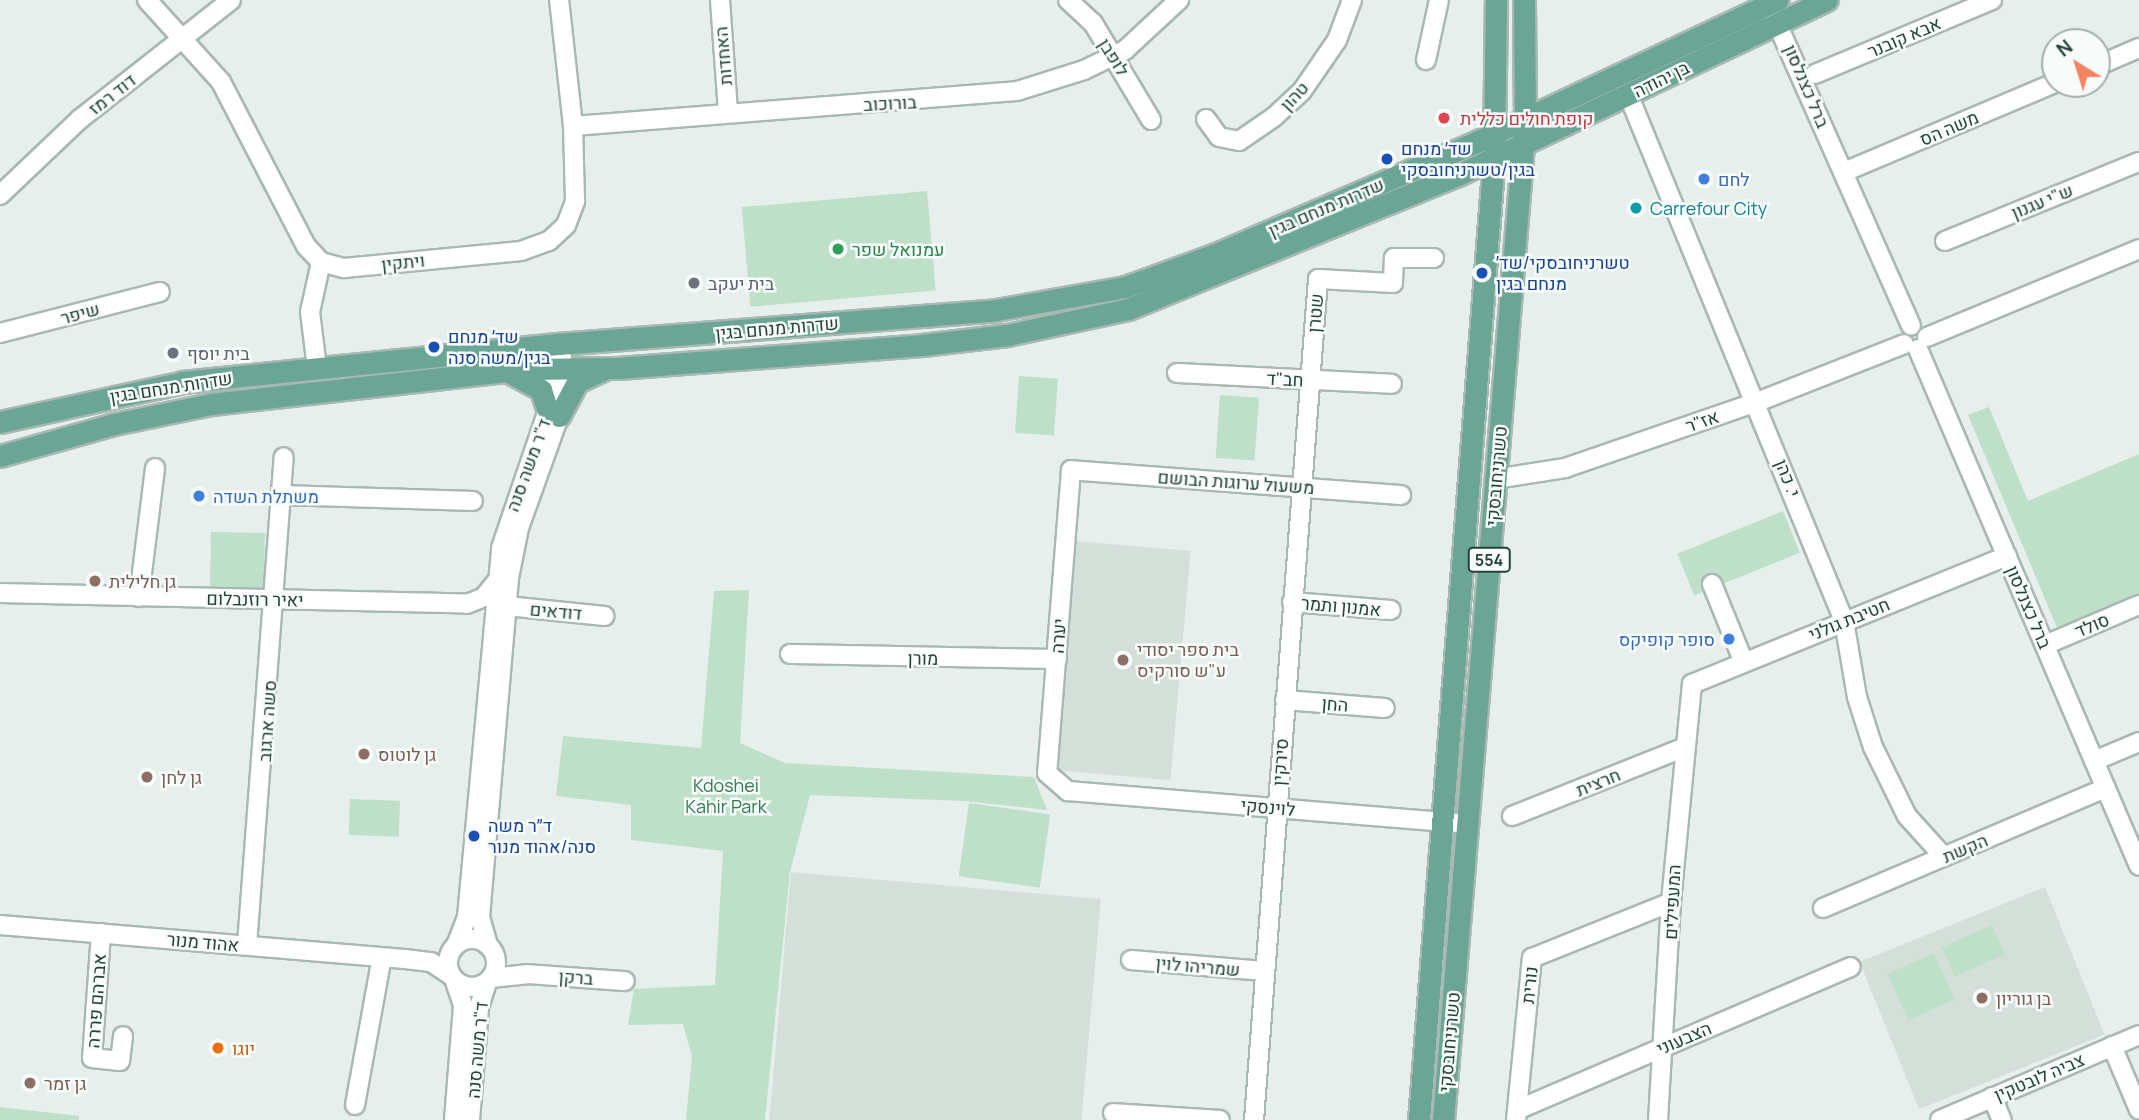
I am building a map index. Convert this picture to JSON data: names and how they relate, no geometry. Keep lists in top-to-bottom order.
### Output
{
  "streets": {
    "main road": [
      "בן יהודה",
      "שדרות מנחם בגין",
      "טשרניחובסקי",
      "554"
    ],
    "street": [
      "אבא קובנר",
      "האחדות",
      "לופבן",
      "ברל כצנלסון",
      "דוד רמז",
      "טהון",
      "בורוכוב",
      "משה הס",
      "ש\"י עגנון",
      "ויתקין",
      "שיפר",
      "שטרן",
      "חב\"ד",
      "אז\"ר",
      "ד\"ר משה סנה",
      "י. כהן",
      "משעול ערוגות הבושם",
      "יאיר רוזנבלום",
      "אמנון ותמר",
      "דודאים",
      "חטיבת גולני",
      "סולד",
      "יערה",
      "מורן",
      "החן",
      "סשה ארגוב",
      "סירקין",
      "חרצית",
      "לוינסקי",
      "הקשת",
      "המעפילים",
      "אהוד מנור",
      "שמריהו לוין",
      "ברקן",
      "נורית",
      "אברהם פררה",
      "הצבעוני",
      "צביה לובטקין"
    ]
  },
  "crossings": [
    ["האחדות", "בורוכוב"],
    ["לופבן", "בורוכוב"],
    ["בן יהודה", "ברל כצנלסון"],
    ["בן יהודה", "שדרות מנחם בגין"],
    ["בן יהודה", "טשרניחובסקי"],
    ["בן יהודה", "י. כהן"],
    ["ברל כצנלסון", "משה הס"],
    ["ברל כצנלסון", "אז\"ר"],
    ["ברל כצנלסון", "חטיבת גולני"],
    ["ברל כצנלסון", "סולד"],
    ["ברל כצנלסון", "הקשת"],
    ["בורוכוב", "ויתקין"],
    ["שדרות מנחם בגין", "ד\"ר משה סנה"],
    ["שדרות מנחם בגין", "טשרניחובסקי"],
    ["שטרן", "חב\"ד"],
    ["שטרן", "משעול ערוגות הבושם"],
    ["שטרן", "סירקין"],
    ["אז\"ר", "טשרניחובסקי"],
    ["אז\"ר", "י. כהן"],
    ["ד\"ר משה סנה", "דודאים"],
    ["ד\"ר משה סנה", "אהוד מנור"],
    ["ד\"ר משה סנה", "ברקן"],
    ["טשרניחובסקי", "לוינסקי"],
    ["י. כהן", "חטיבת גולני"],
    ["י. כהן", "הקשת"],
    ["משעול ערוגות הבושם", "יערה"],
    ["משעול ערוגות הבושם", "סירקין"],
    ["יאיר רוזנבלום", "סשה ארגוב"],
    ["אמנון ותמר", "סירקין"],
    ["חטיבת גולני", "המעפילים"],
    ["יערה", "מורן"],
    ["יערה", "לוינסקי"],
    ["החן", "סירקין"],
    ["סשה ארגוב", "אהוד מנור"],
    ["סירקין", "לוינסקי"],
    ["סירקין", "שמריהו לוין"],
    ["חרצית", "המעפילים"],
    ["המעפילים", "נורית"],
    ["המעפילים", "הצבעוני"],
    ["אהוד מנור", "ברקן"],
    ["אהוד מנור", "אברהם פררה"],
    ["נורית", "הצבעוני"]
  ],
  "parks": ["Kdoshei Kahir Park"],
  "places": [
    "קופת חולים כללית",
    "שד׳ מנחם בגין/טשרניחובסקי",
    "לחם",
    "Carrefour City",
    "עמנואל שפר",
    "טשרניחובסקי/שד׳ מנחם בגין",
    "בית יעקב",
    "שד׳ מנחם בגין/משה סנה",
    "בית יוסף",
    "משתלת השדה",
    "גן חלילית",
    "סופר קופיקס",
    "בית ספר יסודי ע\"ש סורקיס",
    "גן לוטוס",
    "גן לחן",
    "ד״ר משה סנה/אהוד מנור",
    "בן גוריון",
    "יוגו",
    "גן זמר"
  ],
  "north": "top left"
}
